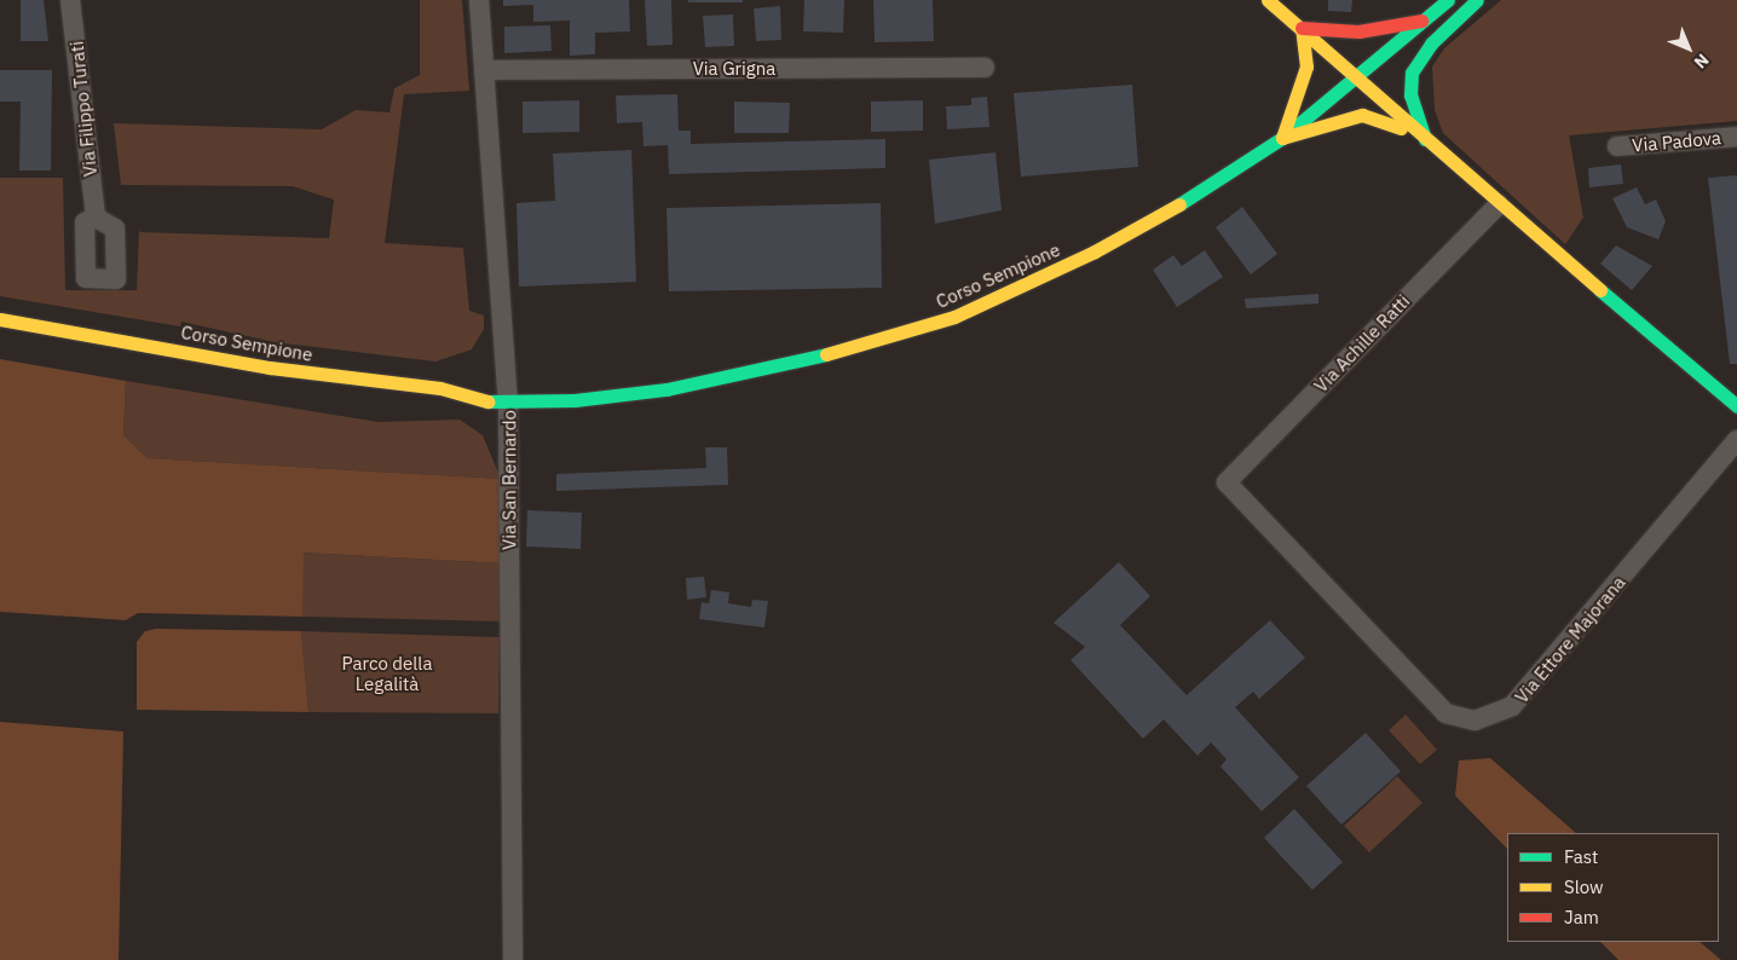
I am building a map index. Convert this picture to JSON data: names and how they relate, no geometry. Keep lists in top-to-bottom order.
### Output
{
  "streets": {
    "main road": ["Corso Sempione"],
    "street": [
      "Via Grigna",
      "Via Filippo Turati",
      "Via Padova",
      "Via Achille Ratti",
      "Via San Bernardo",
      "Via Ettore Majorana"
    ]
  },
  "crossings": [
    ["Via Grigna", "Via San Bernardo"],
    ["Corso Sempione", "Via San Bernardo"],
    ["Via Achille Ratti", "Via Ettore Majorana"]
  ],
  "parks": ["Parco della Legalità"],
  "legend": ["Fast", "Slow", "Jam"],
  "north": "bottom right"
}
